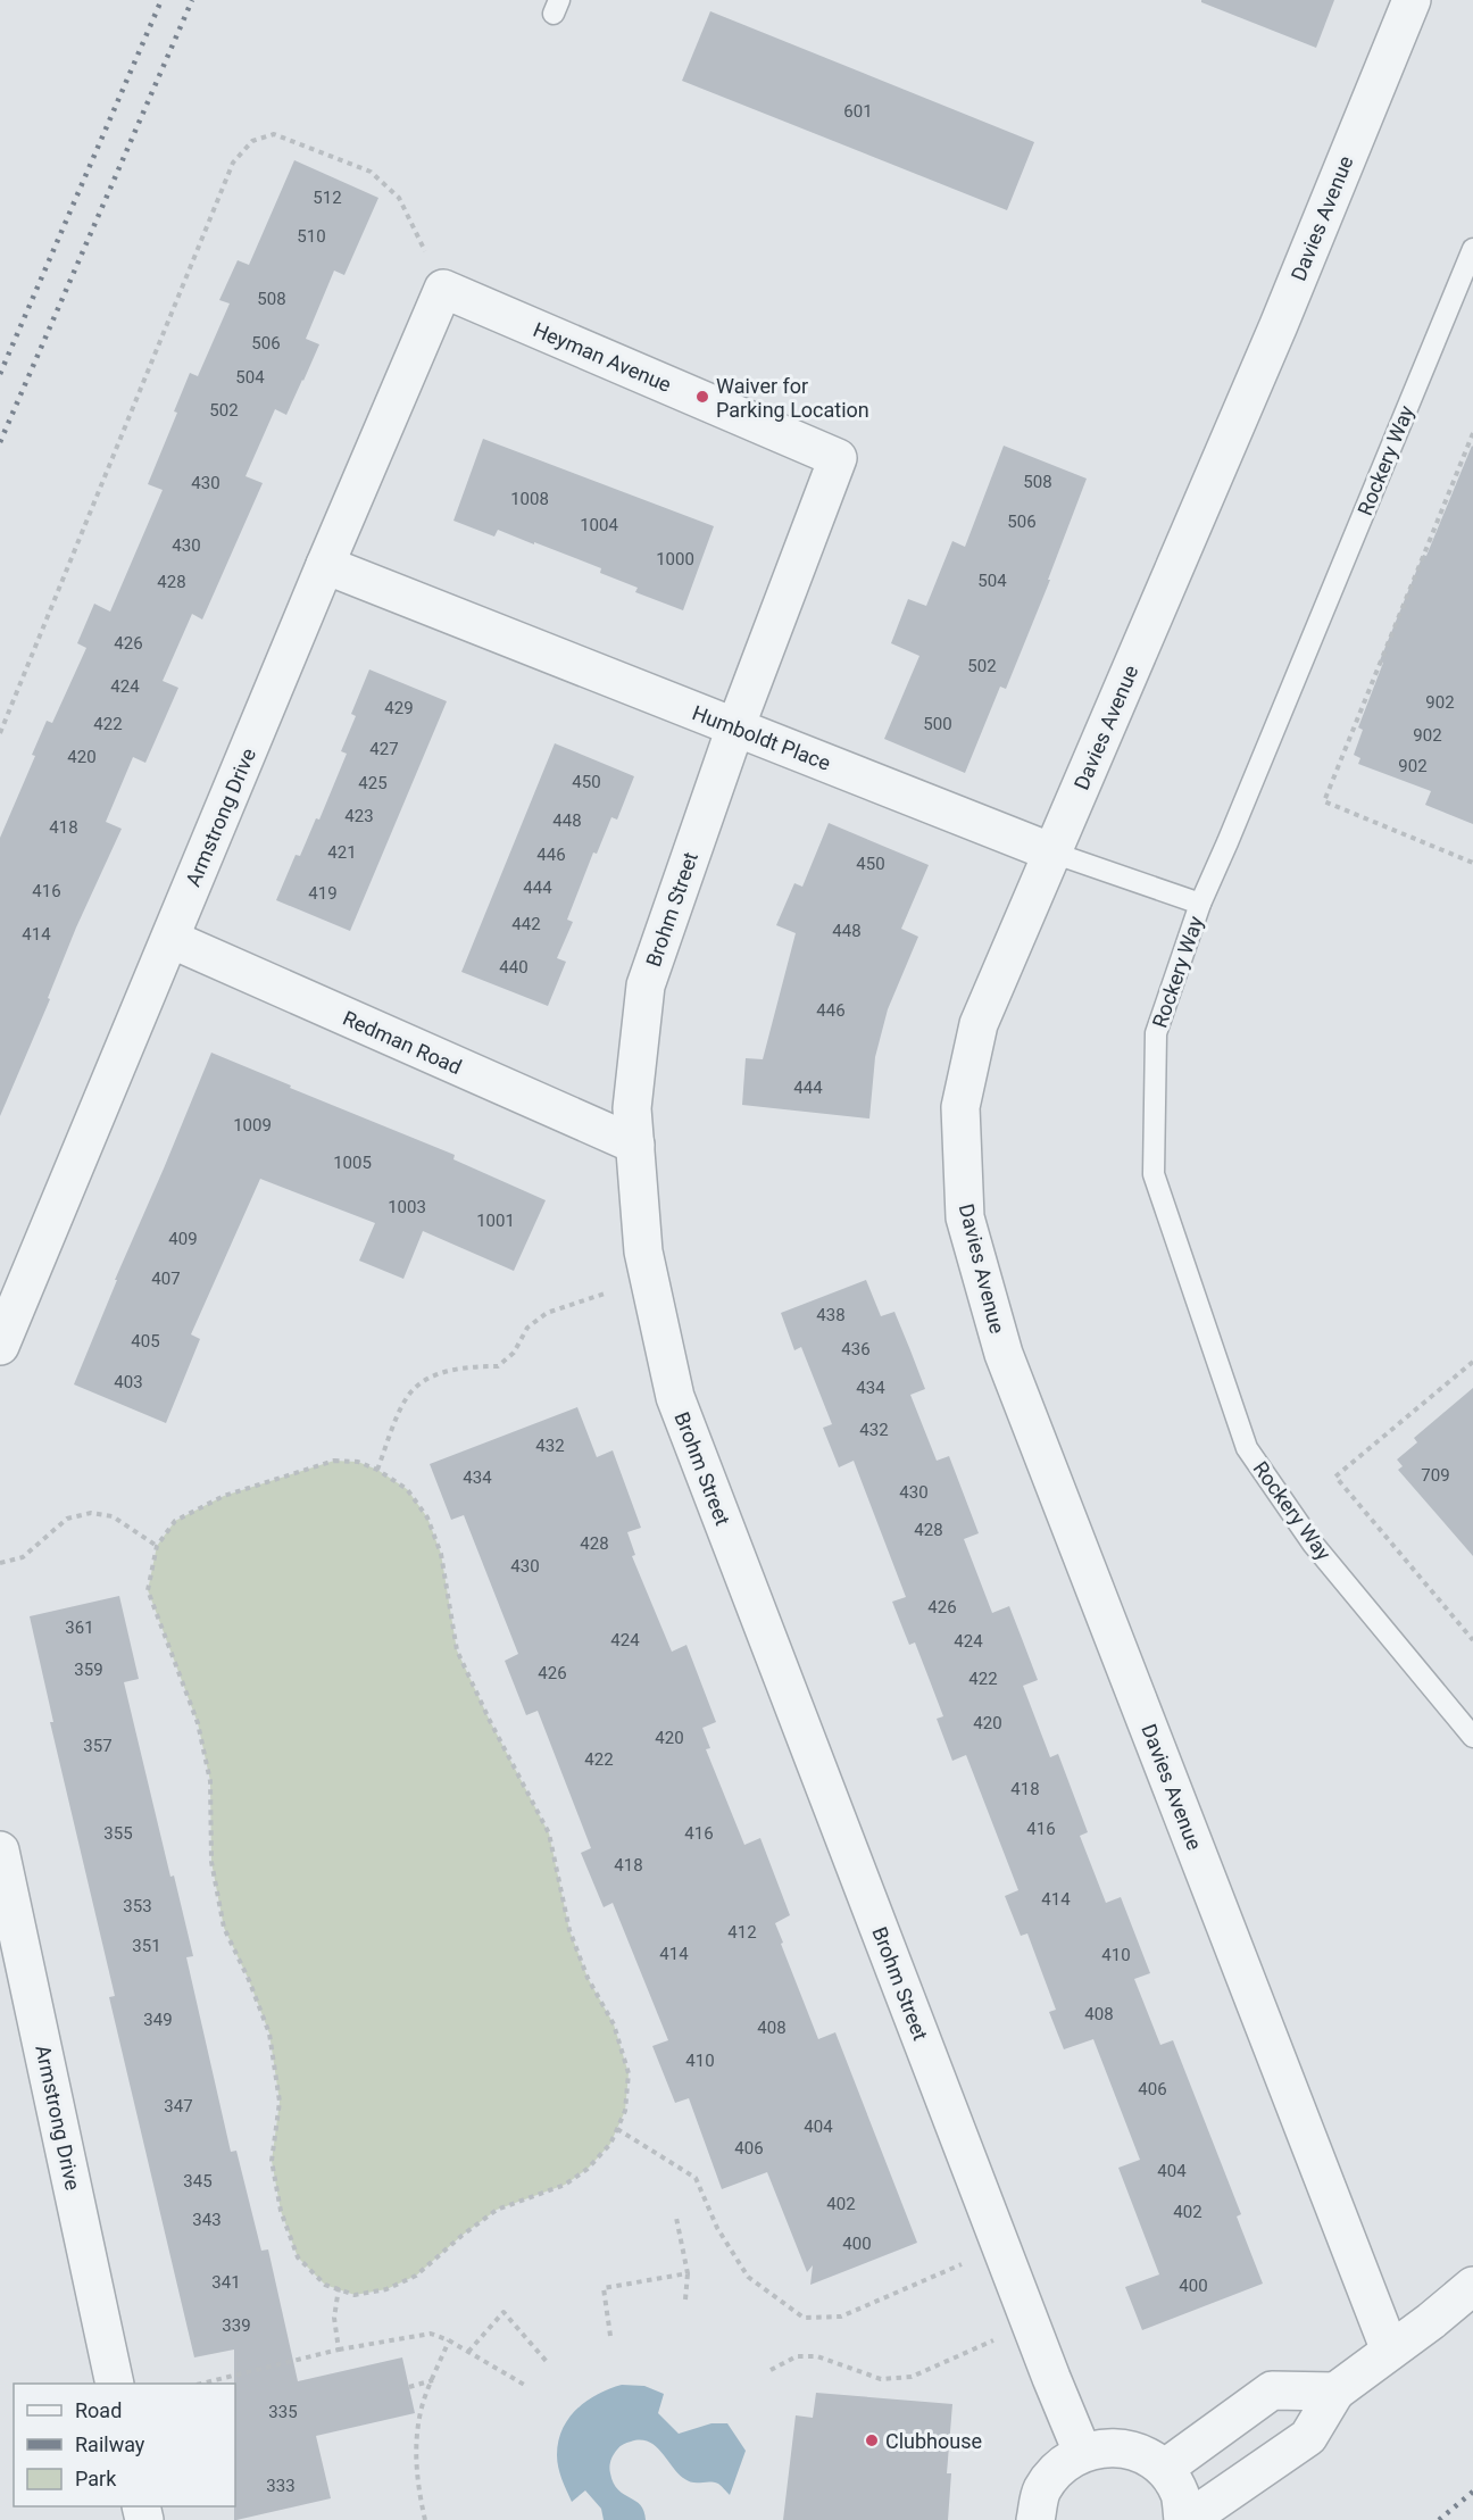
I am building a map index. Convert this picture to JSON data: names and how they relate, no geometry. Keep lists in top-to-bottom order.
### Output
{
  "streets": {
    "street": [
      "Davies Avenue",
      "Heyman Avenue",
      "Humboldt Place",
      "Armstrong Drive",
      "Brohm Street",
      "Redman Road"
    ],
    "lane": ["Rockery Way"]
  },
  "crossings": [
    ["Davies Avenue", "Humboldt Place"],
    ["Heyman Avenue", "Armstrong Drive"],
    ["Heyman Avenue", "Brohm Street"],
    ["Rockery Way", "Humboldt Place"],
    ["Humboldt Place", "Armstrong Drive"],
    ["Humboldt Place", "Brohm Street"],
    ["Armstrong Drive", "Redman Road"],
    ["Brohm Street", "Redman Road"]
  ],
  "places": ["Waiver for Parking Location", "Clubhouse"],
  "house_numbers": [
    "601",
    "512",
    "510",
    "508",
    "506",
    "504",
    "502",
    "508",
    "430",
    "1008",
    "506",
    "1004",
    "430",
    "1000",
    "504",
    "428",
    "426",
    "502",
    "424",
    "902",
    "429",
    "422",
    "500",
    "902",
    "427",
    "420",
    "902",
    "450",
    "425",
    "423",
    "448",
    "418",
    "421",
    "446",
    "450",
    "444",
    "416",
    "419",
    "442",
    "448",
    "414",
    "440",
    "446",
    "444",
    "1009",
    "1005",
    "1003",
    "1001",
    "409",
    "407",
    "438",
    "405",
    "436",
    "403",
    "434",
    "432",
    "432",
    "709",
    "434",
    "430",
    "428",
    "428",
    "430",
    "426",
    "361",
    "424",
    "424",
    "359",
    "426",
    "422",
    "420",
    "420",
    "357",
    "422",
    "418",
    "416",
    "355",
    "416",
    "418",
    "414",
    "353",
    "412",
    "351",
    "414",
    "410",
    "408",
    "349",
    "408",
    "410",
    "406",
    "347",
    "404",
    "406",
    "404",
    "345",
    "402",
    "402",
    "343",
    "400",
    "341",
    "400",
    "339",
    "335",
    "333"
  ],
  "legend": ["Road", "Railway", "Park"]
}
